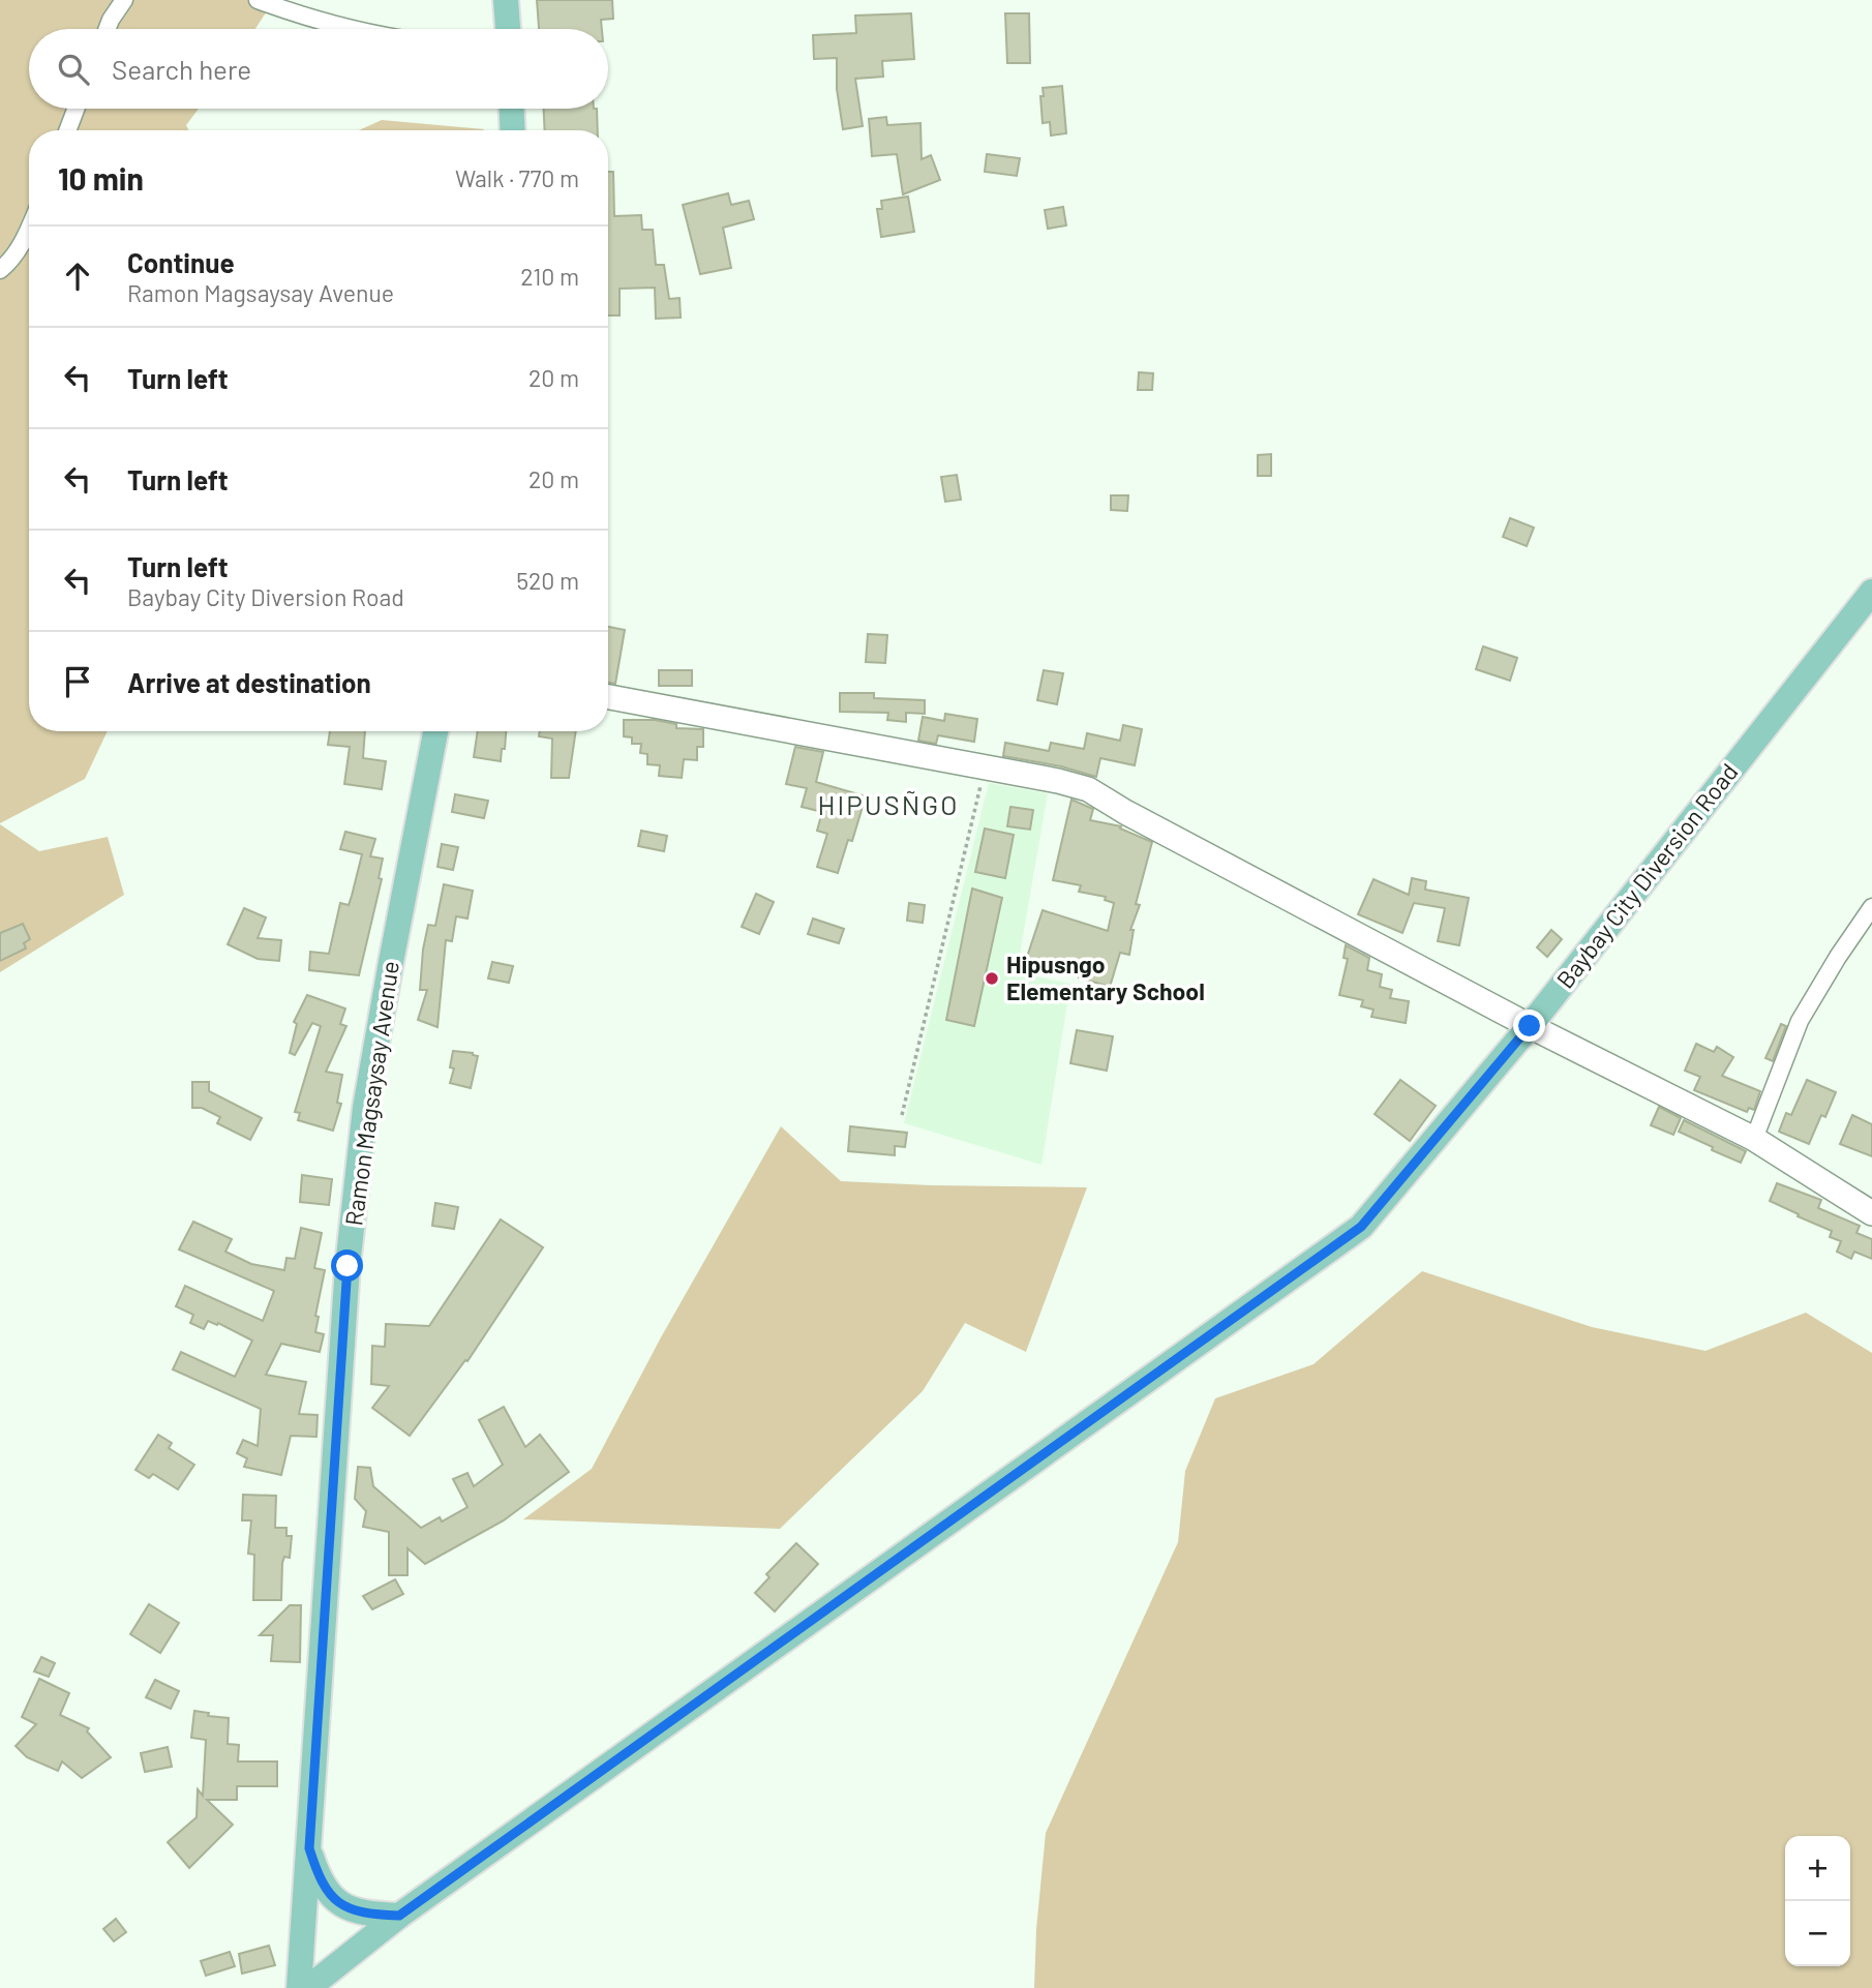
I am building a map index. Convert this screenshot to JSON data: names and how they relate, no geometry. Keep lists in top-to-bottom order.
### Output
{
  "streets": {
    "main road": ["Baybay City Diversion Road", "Ramon Magsaysay Avenue"]
  },
  "districts": ["HIPUSÑGO"],
  "places": ["Hipusngo Elementary School"],
  "page": {
    "search": "Search here",
    "heading": ["10 min", "Walk · 770 m"],
    "list": [
      ["Continue", "Ramon Magsaysay Avenue", "210 m"],
      ["Turn left", "20 m"],
      ["Turn left", "20 m"],
      ["Turn left", "Baybay City Diversion Road", "520 m"],
      "Arrive at destination"
    ],
    "map_buttons": ["+", "−"]
  }
}
